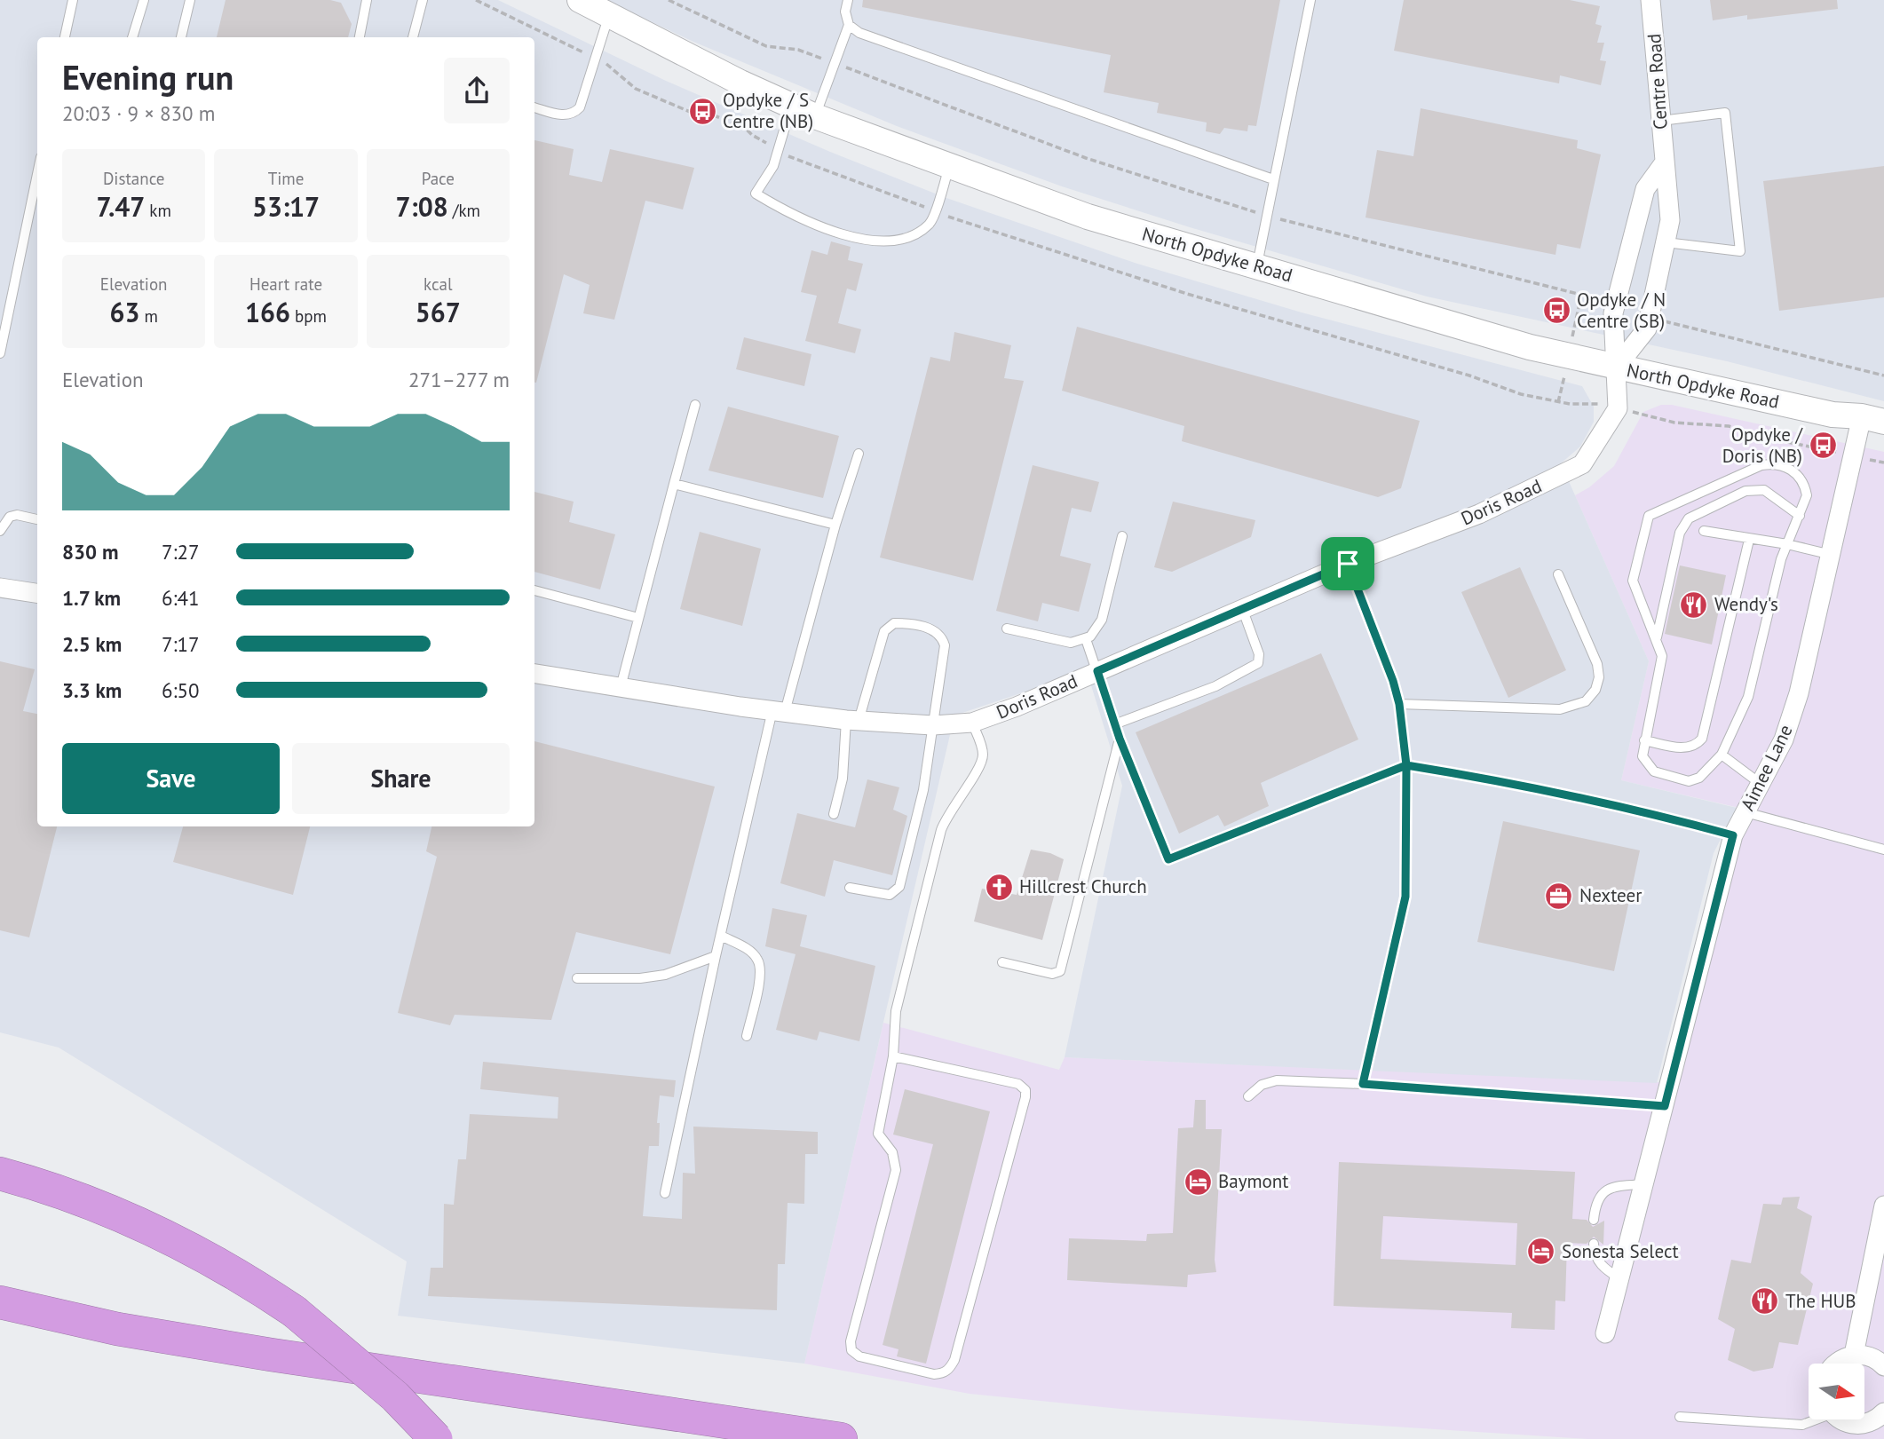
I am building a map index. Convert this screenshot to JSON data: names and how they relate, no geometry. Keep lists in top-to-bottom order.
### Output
{
  "streets": {
    "main road": ["North Opdyke Road"],
    "street": ["Centre Road", "Doris Road", "Aimee Lane"]
  },
  "crossings": [
    ["Centre Road", "North Opdyke Road"],
    ["Centre Road", "Doris Road"],
    ["North Opdyke Road", "Doris Road"],
    ["North Opdyke Road", "Aimee Lane"]
  ],
  "places": {
    "bus stop": ["Opdyke / S Centre (NB)", "Opdyke / N Centre (SB)", "Opdyke / Doris (NB)"],
    "restaurant": ["Wendy's", "The HUB"],
    "church": ["Hillcrest Church"],
    "office": ["Nexteer"],
    "hotel": ["Baymont", "Sonesta Select"]
  },
  "north": "right",
  "page": {
    "heading": ["Evening run", "20:03 · 9 × 830 m"],
    "stats": [
      ["Distance", "7.47 km"],
      ["Time", "53:17"],
      ["Pace", "7:08 /km"],
      ["Elevation", "63 m"],
      ["Heart rate", "166 bpm"],
      ["kcal", "567"]
    ],
    "chart": ["Elevation", "271–277 m"],
    "list": [
      {
        "name": "830 m",
        "note": "7:27"
      },
      {
        "name": "1.7 km",
        "note": "6:41"
      },
      {
        "name": "2.5 km",
        "note": "7:17"
      },
      {
        "name": "3.3 km",
        "note": "6:50"
      }
    ],
    "buttons": ["Save", "Share"]
  }
}
